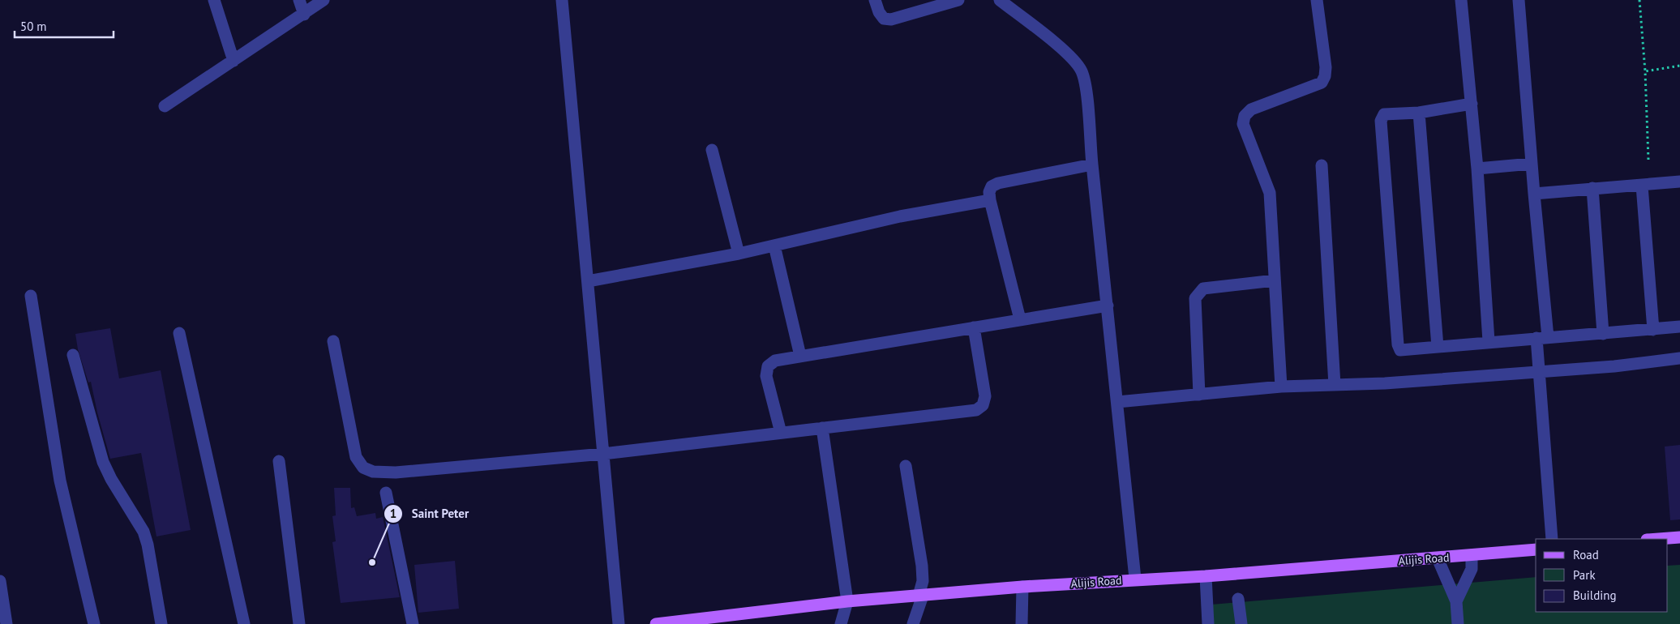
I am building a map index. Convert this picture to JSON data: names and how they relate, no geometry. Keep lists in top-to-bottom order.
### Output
{
  "streets": {
    "main road": ["Alijis Road"]
  },
  "places": ["Saint Peter"],
  "legend": ["Road", "Park", "Building"],
  "scale_bar": "50 m"
}
